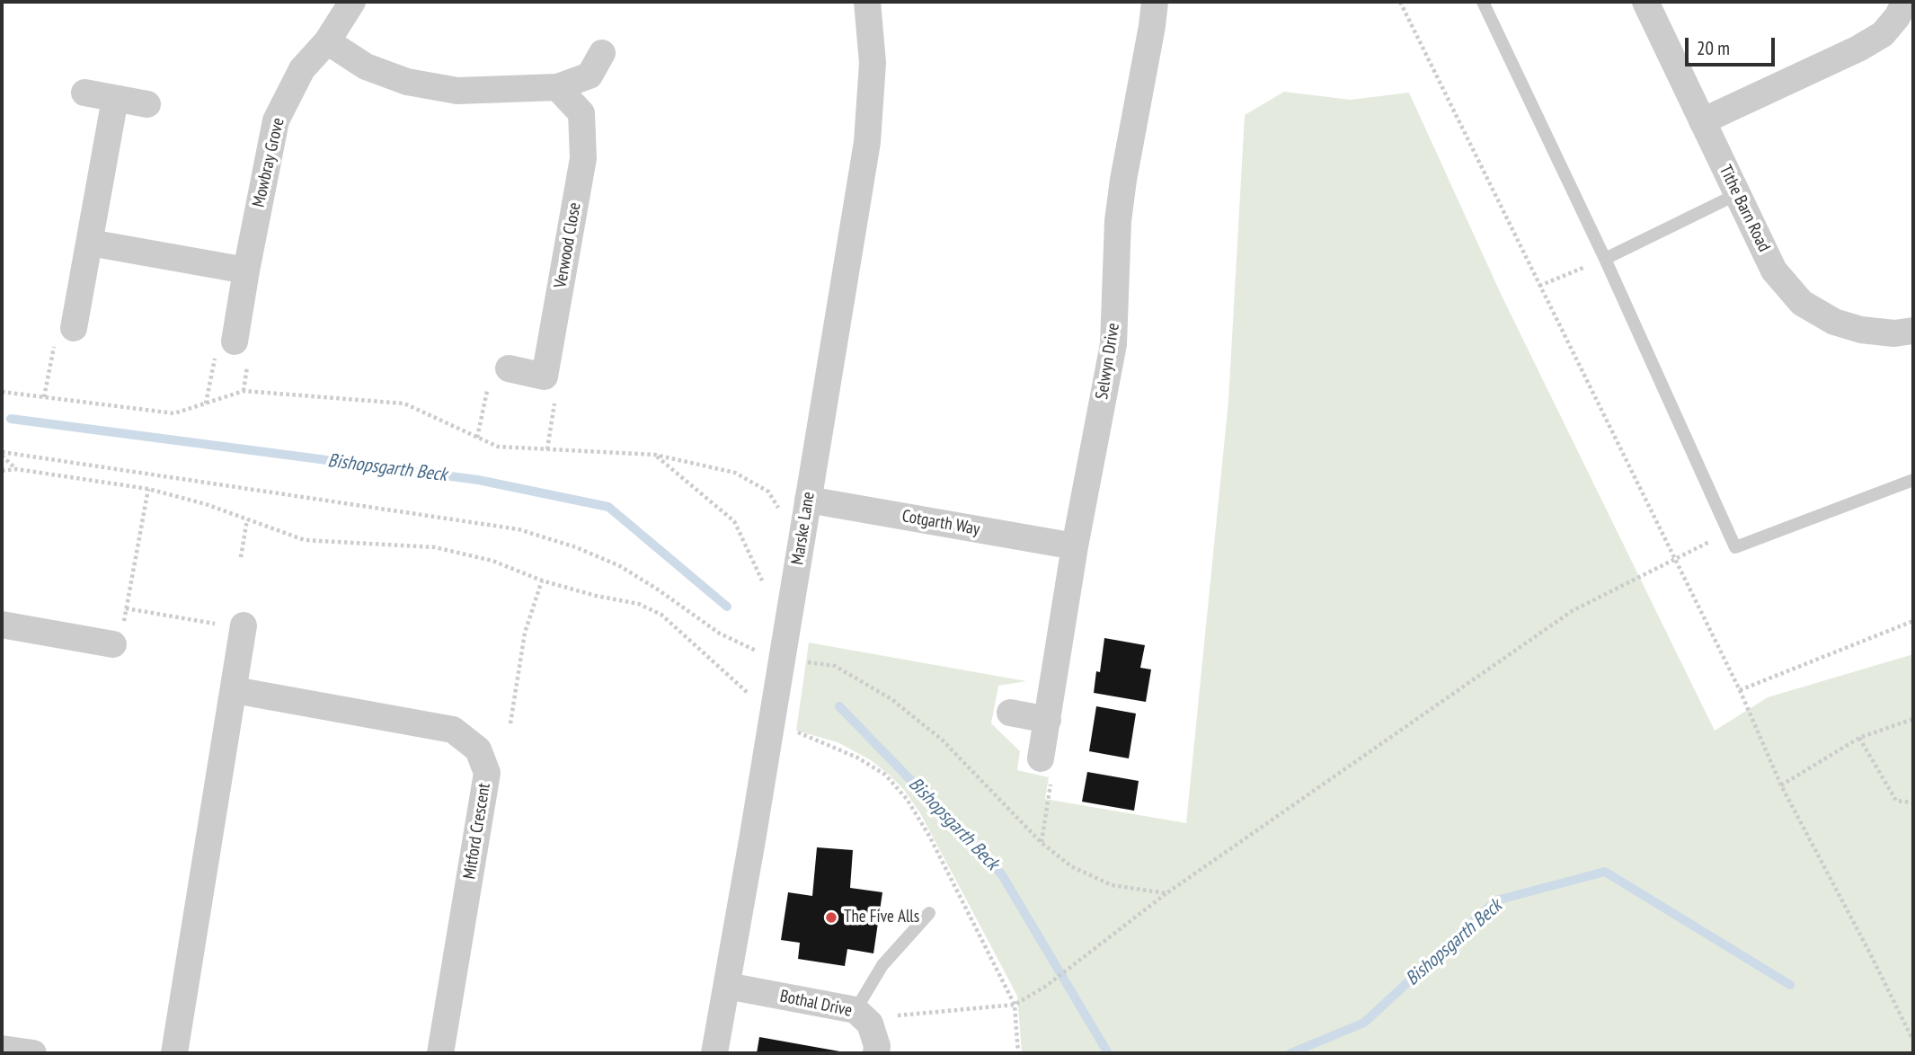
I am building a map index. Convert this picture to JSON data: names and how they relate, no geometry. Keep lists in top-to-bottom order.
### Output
{
  "streets": {
    "street": [
      "Mowbray Grove",
      "Tithe Barn Road",
      "Verwood Close",
      "Selwyn Drive",
      "Cotgarth Way",
      "Marske Lane",
      "Mitford Crescent",
      "Bothal Drive"
    ]
  },
  "crossings": [
    ["Selwyn Drive", "Cotgarth Way"],
    ["Cotgarth Way", "Marske Lane"],
    ["Marske Lane", "Bothal Drive"]
  ],
  "water": ["Bishopsgarth Beck"],
  "places": ["The Five Alls"],
  "scale_bar": "20 m"
}
